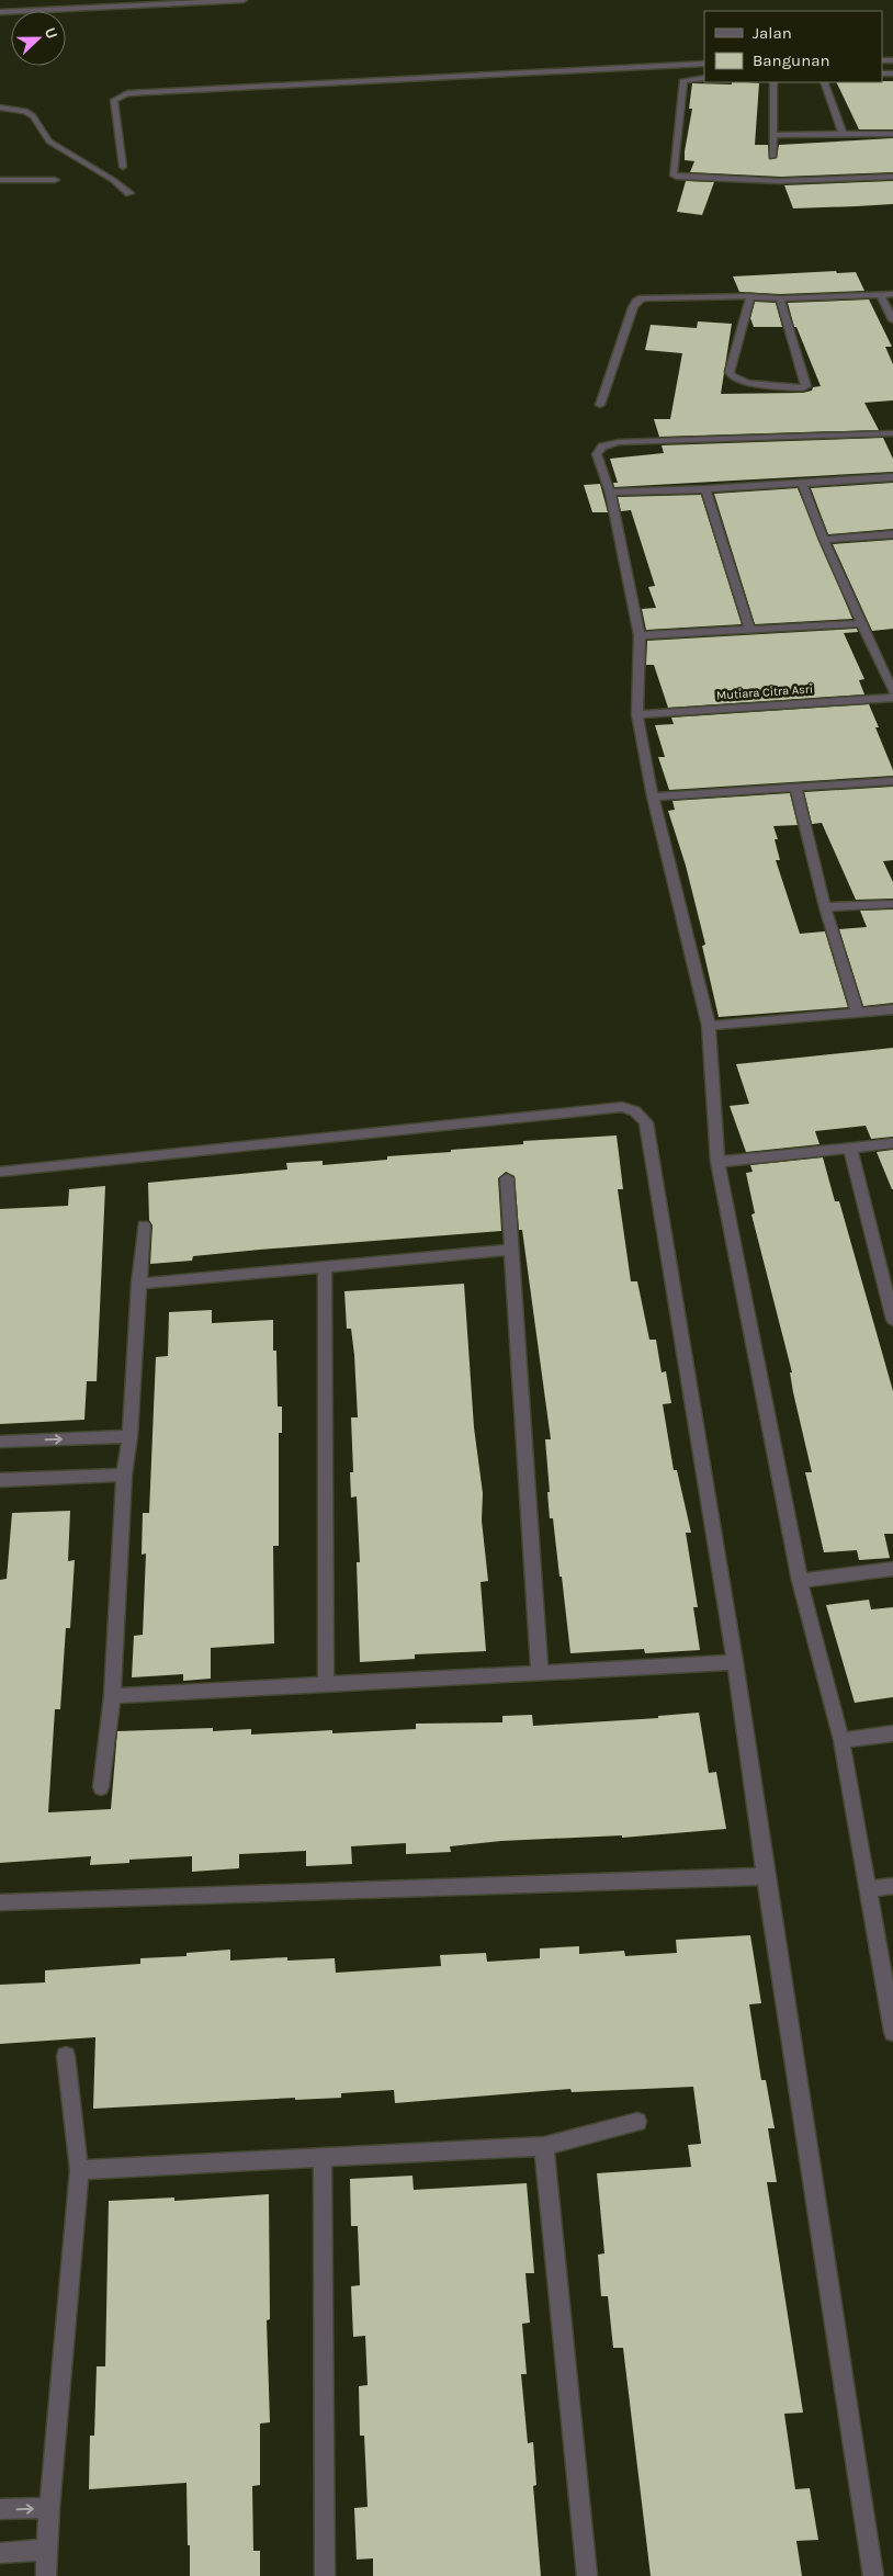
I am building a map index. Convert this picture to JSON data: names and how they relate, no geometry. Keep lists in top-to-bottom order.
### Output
{
  "streets": {
    "street": ["Mutiara Citra Asri"]
  },
  "legend": ["Jalan", "Bangunan"],
  "north": "right"
}
